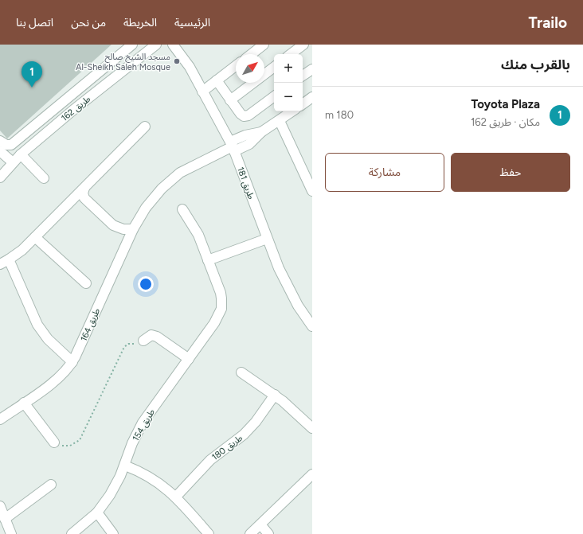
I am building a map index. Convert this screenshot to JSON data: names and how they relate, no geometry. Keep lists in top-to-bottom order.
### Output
{
  "streets": {
    "street": [
      "طريق 162",
      "طريق 181",
      "طريق 164",
      "طريق 154",
      "طريق 180"
    ]
  },
  "crossings": [
    ["طريق 181", "طريق 164"]
  ],
  "places": ["مسجد الشيخ صالح Al-Sheikh Saleh Mosque"],
  "north": "top right",
  "page": {
    "header": "Trailo",
    "nav": [
      "الرئيسية",
      "الخريطة",
      "من نحن",
      "اتصل بنا"
    ],
    "heading": "بالقرب منك",
    "map_buttons": ["+", "−"],
    "pins": "1",
    "list": [
      {
        "mark": "1",
        "name": "Toyota Plaza",
        "note": "مكان · طريق 162",
        "value": "180 m"
      }
    ],
    "buttons": ["حفظ", "مشاركة"]
  }
}
